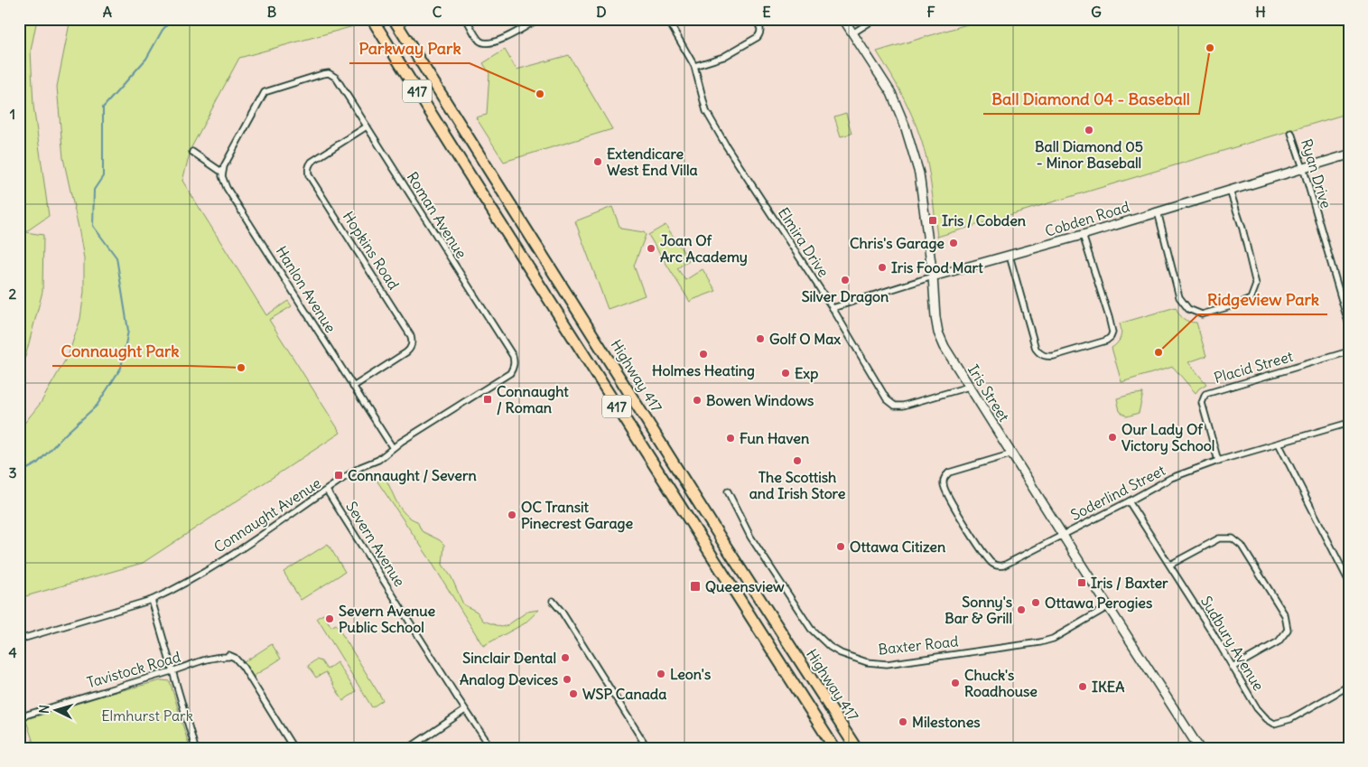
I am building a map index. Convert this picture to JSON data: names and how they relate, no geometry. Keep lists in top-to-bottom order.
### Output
{
  "streets": {
    "highway": ["417", "Highway 417"],
    "street": [
      "Ryan Drive",
      "Roman Avenue",
      "Cobden Road",
      "Elmira Drive",
      "Hopkins Road",
      "Hanlon Avenue",
      "Placid Street",
      "Iris Street",
      "Soderlind Street",
      "Connaught Avenue",
      "Severn Avenue",
      "Sudbury Avenue",
      "Baxter Road",
      "Tavistock Road"
    ]
  },
  "crossings": [
    ["Ryan Drive", "Cobden Road"],
    ["Roman Avenue", "Hopkins Road"],
    ["Roman Avenue", "Hanlon Avenue"],
    ["Roman Avenue", "Connaught Avenue"],
    ["Cobden Road", "Elmira Drive"],
    ["Cobden Road", "Iris Street"],
    ["Elmira Drive", "Iris Street"],
    ["Hopkins Road", "Hanlon Avenue"],
    ["Hanlon Avenue", "Connaught Avenue"],
    ["Placid Street", "Soderlind Street"],
    ["Iris Street", "Soderlind Street"],
    ["Iris Street", "Baxter Road"],
    ["Soderlind Street", "Sudbury Avenue"],
    ["Connaught Avenue", "Severn Avenue"]
  ],
  "parks": ["Elmhurst Park"],
  "places": {
    "other": [
      "Ball Diamond 04 - Baseball",
      "Parkway Park",
      "Ball Diamond 05 - Minor Baseball",
      "Extendicare West End Villa",
      "Chris's Garage",
      "Joan Of Arc Academy",
      "Iris Food Mart",
      "Silver Dragon",
      "Golf O Max",
      "Ridgeview Park",
      "Holmes Heating",
      "Connaught Park",
      "Exp",
      "Bowen Windows",
      "Our Lady Of Victory School",
      "Fun Haven",
      "The Scottish and Irish Store",
      "OC Transit Pinecrest Garage",
      "Ottawa Citizen",
      "Ottawa Perogies",
      "Sonny's Bar & Grill",
      "Severn Avenue Public School",
      "Sinclair Dental",
      "Leon's",
      "Analog Devices",
      "Chuck's Roadhouse",
      "IKEA",
      "WSP Canada",
      "Milestones"
    ],
    "transit": [
      "Iris / Cobden",
      "Connaught / Roman",
      "Connaught / Severn",
      "Iris / Baxter",
      "Queensview"
    ]
  },
  "north": "left",
  "grid": {
    "columns": [
      "A",
      "B",
      "C",
      "D",
      "E",
      "F",
      "G",
      "H"
    ],
    "rows": [
      "1",
      "2",
      "3",
      "4"
    ]
  }
}
